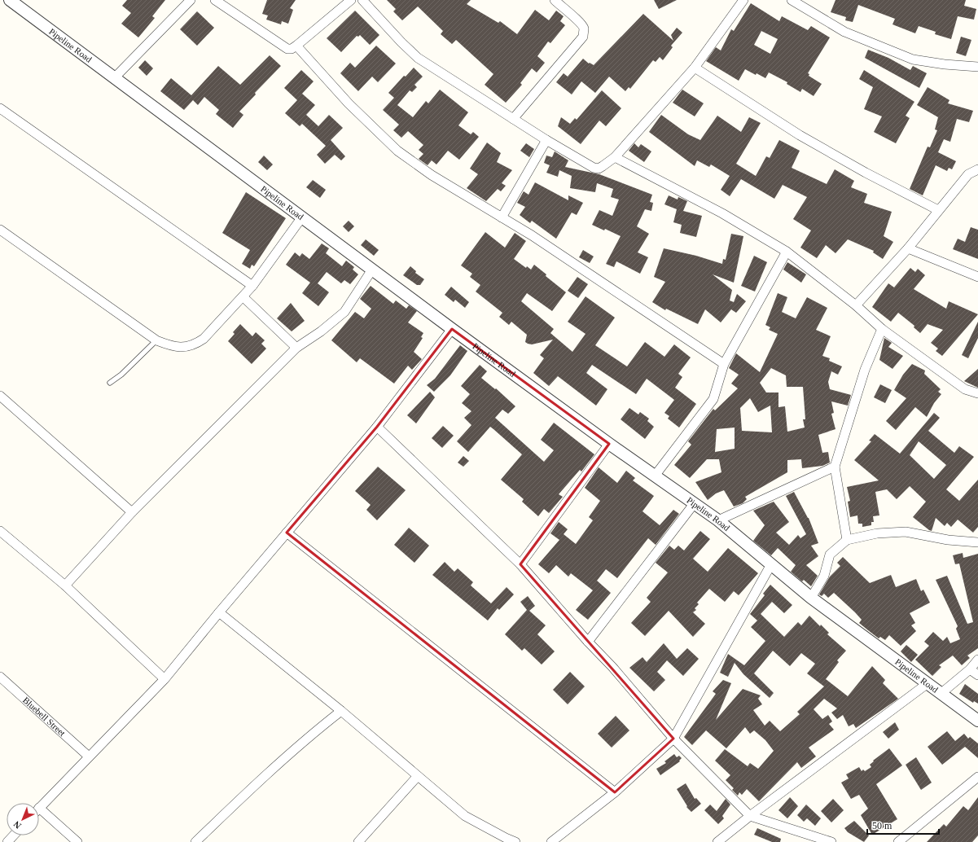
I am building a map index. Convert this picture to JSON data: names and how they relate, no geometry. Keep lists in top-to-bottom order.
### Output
{
  "streets": {
    "street": ["Pipeline Road", "Bluebell Street"]
  },
  "scale_bar": "50 m",
  "north": "bottom left"
}
